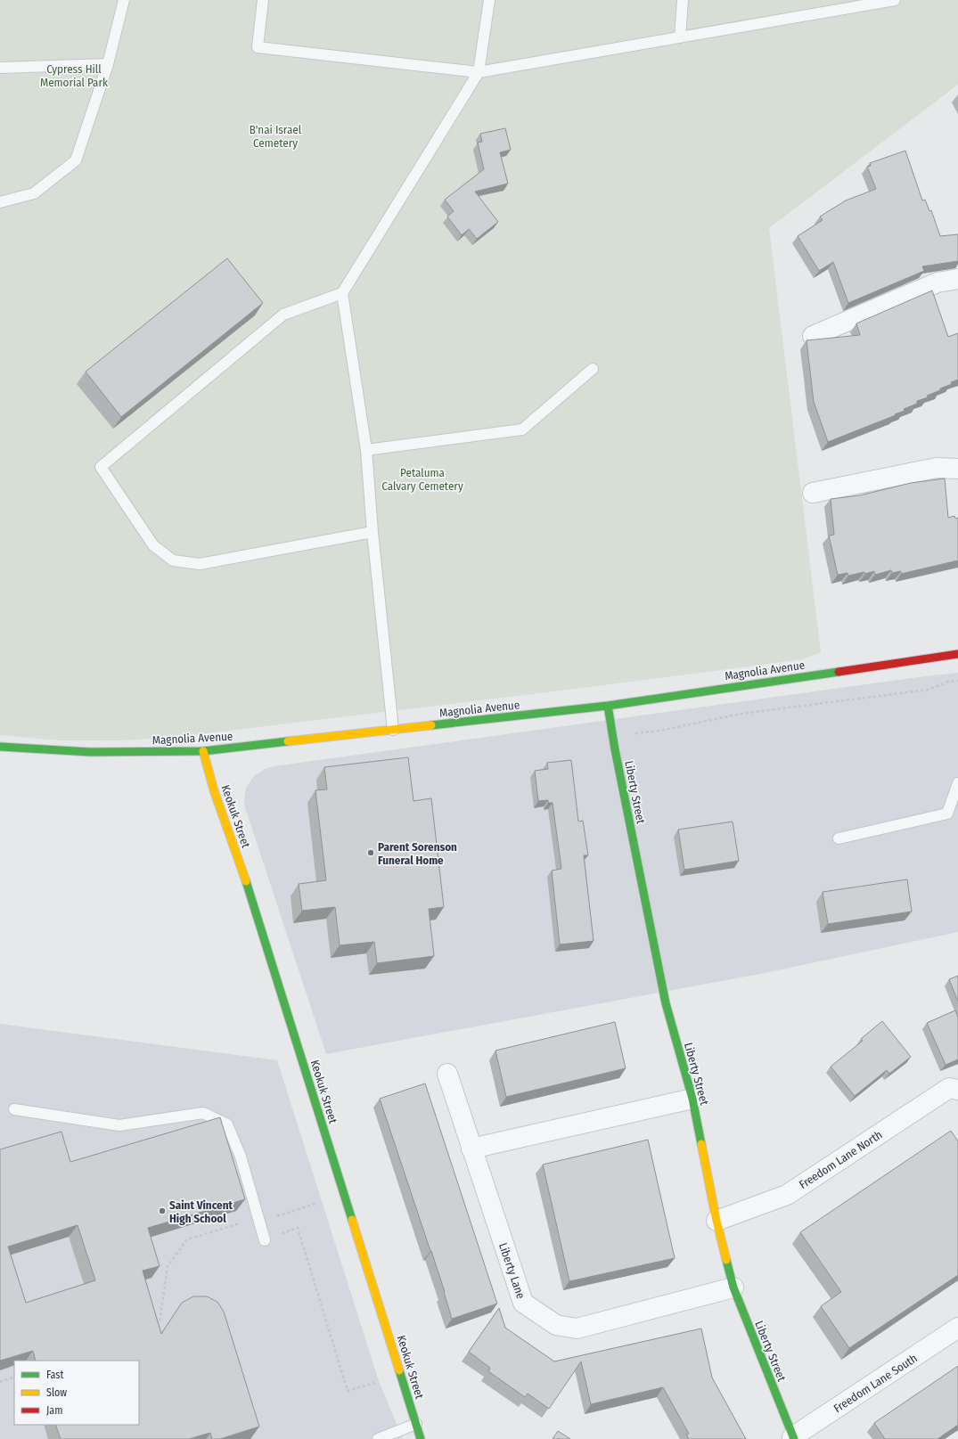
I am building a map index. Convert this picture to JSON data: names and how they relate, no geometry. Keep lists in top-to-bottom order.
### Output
{
  "streets": {
    "street": [
      "Magnolia Avenue",
      "Liberty Street",
      "Keokuk Street",
      "Freedom Lane North",
      "Liberty Lane",
      "Freedom Lane South"
    ]
  },
  "crossings": [
    ["Magnolia Avenue", "Liberty Street"],
    ["Magnolia Avenue", "Keokuk Street"],
    ["Liberty Street", "Freedom Lane North"],
    ["Liberty Street", "Liberty Lane"],
    ["Liberty Street", "Freedom Lane South"]
  ],
  "parks": ["Cypress Hill Memorial Park", "B'nai Israel Cemetery", "Petaluma Calvary Cemetery"],
  "places": ["Parent Sorenson Funeral Home", "Saint Vincent High School"],
  "legend": ["Fast", "Slow", "Jam"]
}
